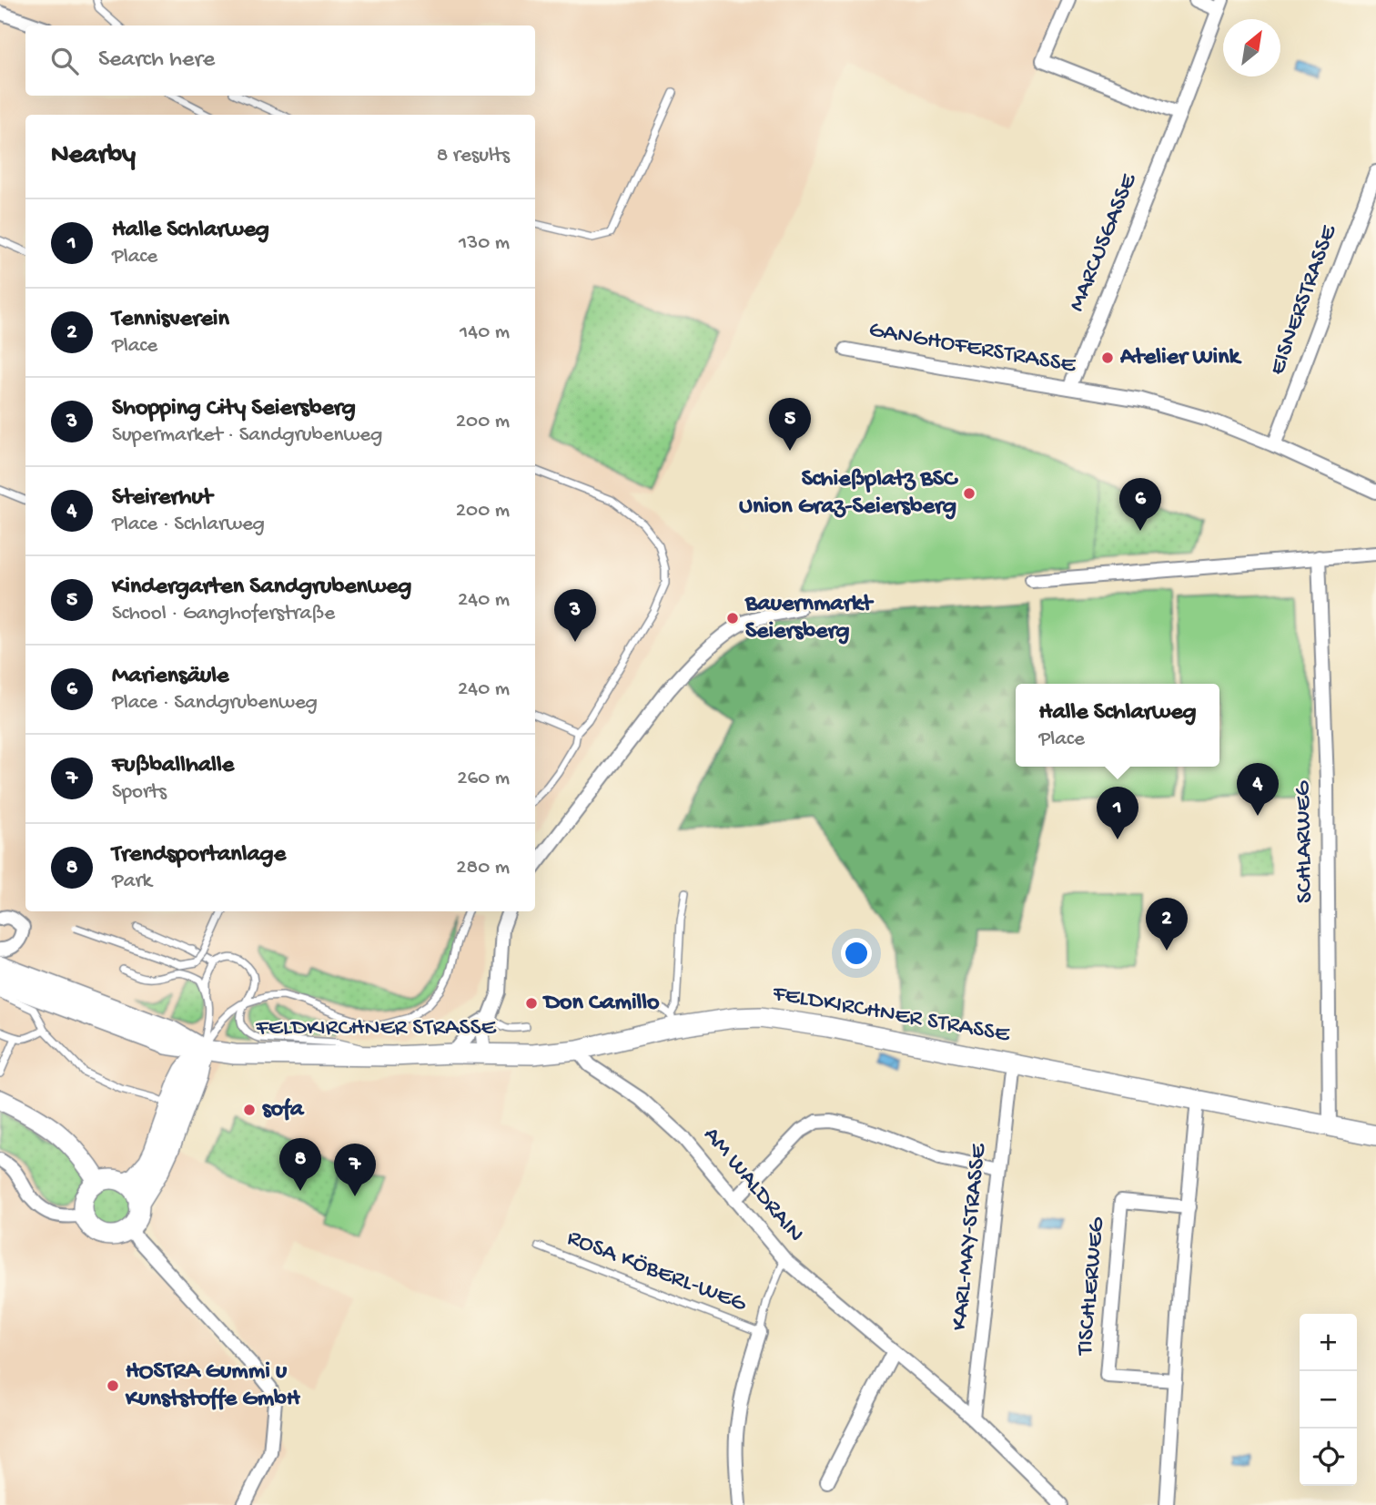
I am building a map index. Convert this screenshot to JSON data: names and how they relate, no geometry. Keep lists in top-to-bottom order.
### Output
{
  "streets": {
    "street": [
      "MARCUSGASSE",
      "EISNERSTRASSE",
      "GANGHOFERSTRASSE",
      "SCHLARWEG",
      "FELDKIRCHNER STRASSE",
      "AM WALDRAIN",
      "KARL-MAY-STRASSE",
      "TISCHLERWEG"
    ],
    "lane": ["ROSA KÖBERL-WEG"]
  },
  "crossings": [
    ["MARCUSGASSE", "GANGHOFERSTRASSE"],
    ["EISNERSTRASSE", "GANGHOFERSTRASSE"],
    ["SCHLARWEG", "FELDKIRCHNER STRASSE"],
    ["FELDKIRCHNER STRASSE", "AM WALDRAIN"],
    ["FELDKIRCHNER STRASSE", "KARL-MAY-STRASSE"],
    ["AM WALDRAIN", "KARL-MAY-STRASSE"],
    ["AM WALDRAIN", "ROSA KÖBERL-WEG"]
  ],
  "places": [
    "Atelier Wink",
    "Schießplatz BSC Union Graz-Seiersberg",
    "Bauernmarkt Seiersberg",
    "Don Camillo",
    "sofa",
    "HOSTRA Gummi u Kunststoffe GmbH"
  ],
  "north": "top right",
  "page": {
    "search": "Search here",
    "heading": ["Nearby", "8 results"],
    "list": [
      {
        "mark": "1",
        "name": "Halle Schlarweg",
        "note": "Place",
        "value": "130 m"
      },
      {
        "mark": "2",
        "name": "Tennisverein",
        "note": "Place",
        "value": "140 m"
      },
      {
        "mark": "3",
        "name": "Shopping City Seiersberg",
        "note": "Supermarket · Sandgrubenweg",
        "value": "200 m"
      },
      {
        "mark": "4",
        "name": "Steirerhut",
        "note": "Place · Schlarweg",
        "value": "200 m"
      },
      {
        "mark": "5",
        "name": "Kindergarten Sandgrubenweg",
        "note": "School · Ganghoferstraße",
        "value": "240 m"
      },
      {
        "mark": "6",
        "name": "Mariensäule",
        "note": "Place · Sandgrubenweg",
        "value": "240 m"
      },
      {
        "mark": "7",
        "name": "Fußballhalle",
        "note": "Sports",
        "value": "260 m"
      },
      {
        "mark": "8",
        "name": "Trendsportanlage",
        "note": "Park",
        "value": "280 m"
      }
    ],
    "pins": [
      "5",
      "6",
      "3",
      "4",
      "1",
      "2",
      "8",
      "7"
    ],
    "popup": ["Halle Schlarweg", "Place"],
    "map_buttons": ["+", "−"]
  }
}
